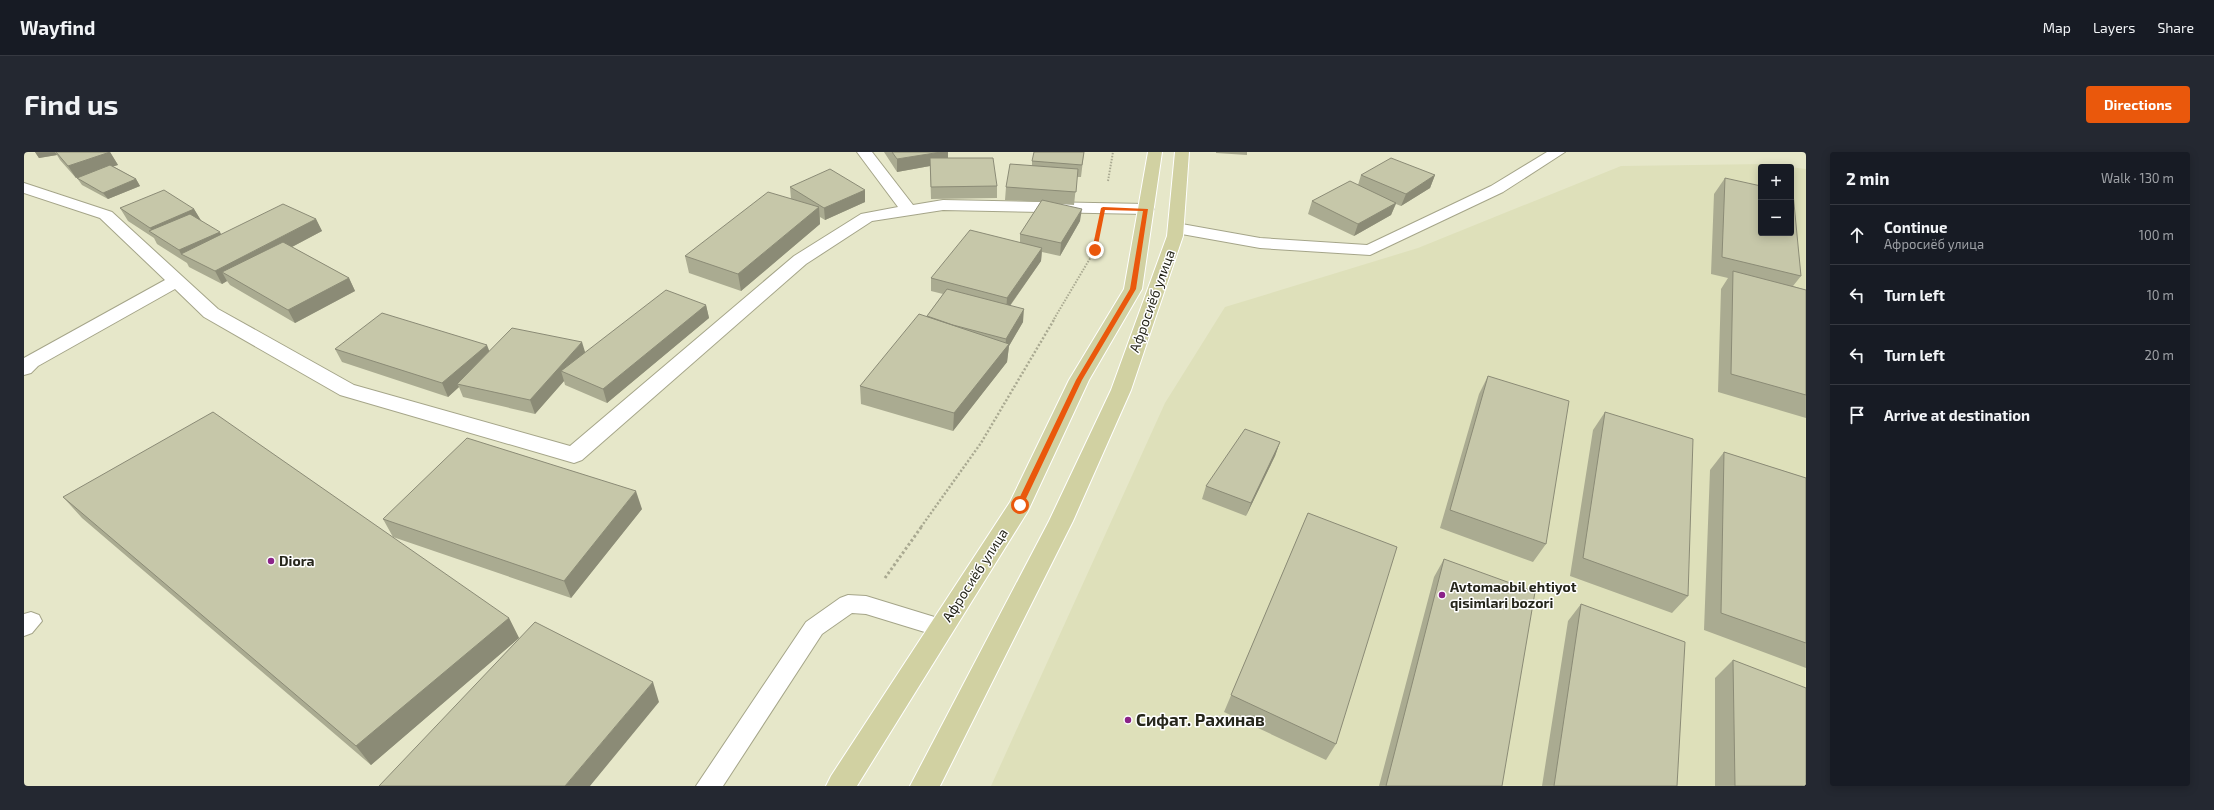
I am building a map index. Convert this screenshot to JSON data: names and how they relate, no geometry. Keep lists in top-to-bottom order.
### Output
{
  "streets": {
    "main road": ["Афросиёб улица"]
  },
  "places": ["Diora", "Avtomaobil ehtiyot qisimlari bozori", "Сифат. Рахинав"],
  "page": {
    "header": "Wayfind",
    "nav": ["Map", "Layers", "Share"],
    "buttons": "Directions",
    "title": "Find us",
    "heading": ["2 min", "Walk · 130 m"],
    "map_buttons": ["+", "−"],
    "list": [
      ["Continue", "Афросиёб улица", "100 m"],
      ["Turn left", "10 m"],
      ["Turn left", "20 m"],
      "Arrive at destination"
    ]
  }
}
